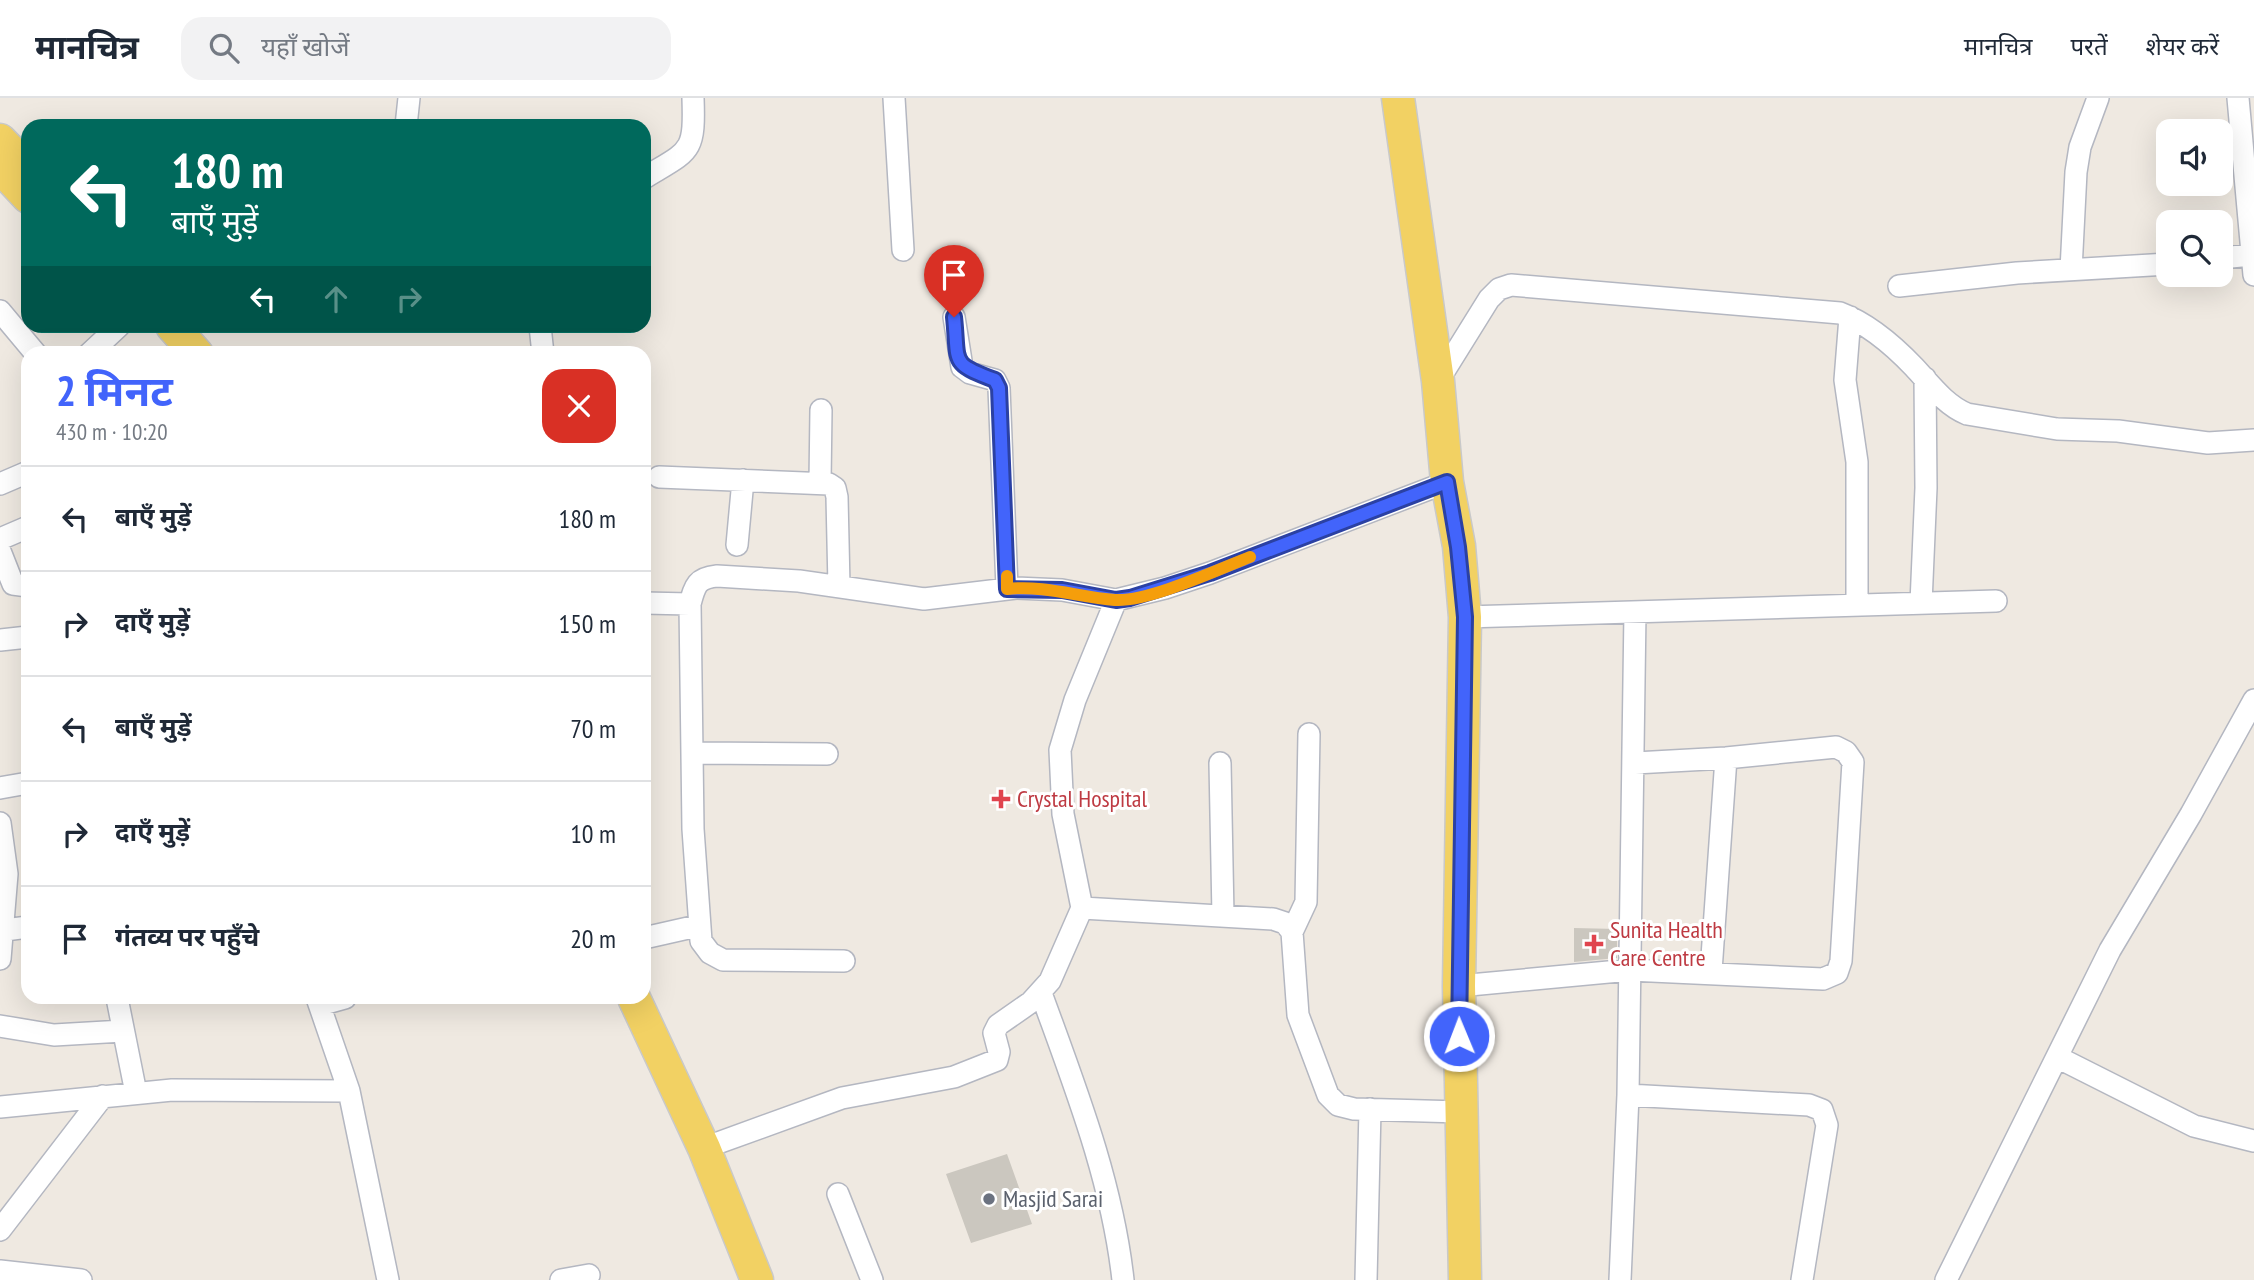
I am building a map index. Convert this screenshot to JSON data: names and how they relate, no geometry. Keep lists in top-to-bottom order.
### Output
{
  "places": {
    "health": ["Crystal Hospital", "Sunita Health Care Centre"],
    "other": ["Masjid Sarai"]
  },
  "page": {
    "header": "मानचित्र",
    "search": "यहाँ खोजें",
    "nav": ["मानचित्र", "परतें", "शेयर करें"],
    "turn": ["180 m", "बाएँ मुड़ें"],
    "heading": ["2 मिनट", "430 m · 10:20"],
    "list": [
      {
        "name": "बाएँ मुड़ें",
        "value": "180 m"
      },
      {
        "name": "दाएँ मुड़ें",
        "value": "150 m"
      },
      {
        "name": "बाएँ मुड़ें",
        "value": "70 m"
      },
      {
        "name": "दाएँ मुड़ें",
        "value": "10 m"
      },
      {
        "name": "गंतव्य पर पहुँचे",
        "value": "20 m"
      }
    ]
  }
}
